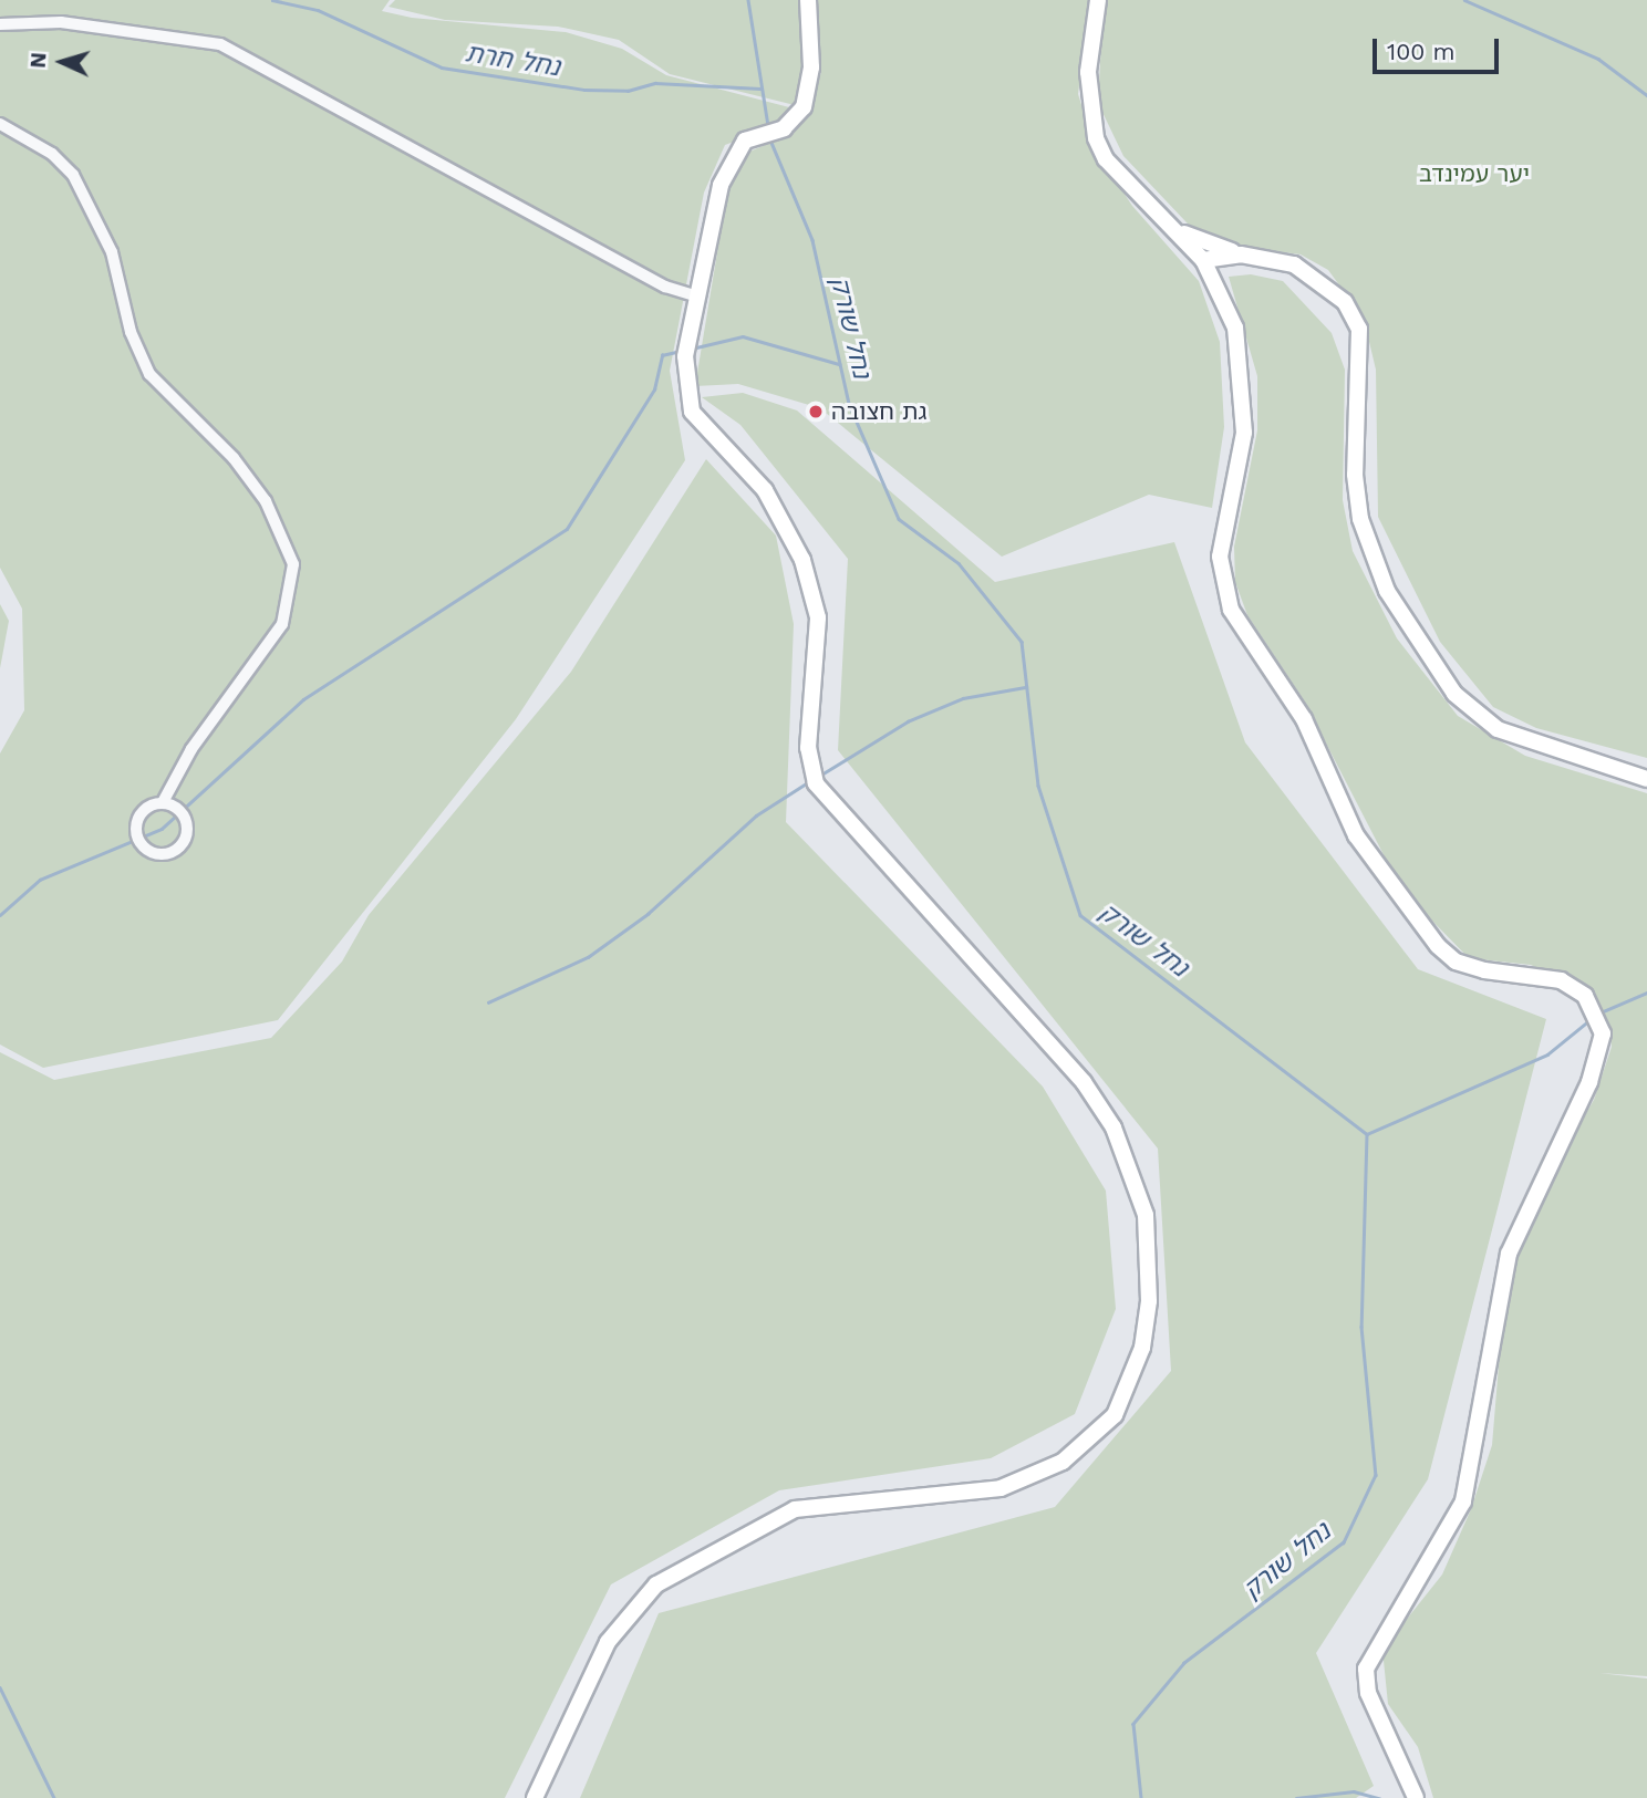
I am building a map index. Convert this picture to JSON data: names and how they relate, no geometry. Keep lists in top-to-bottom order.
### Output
{
  "water": ["נחל חרת", "נחל שורק"],
  "parks": ["יער עמינדב"],
  "places": ["גת חצובה"],
  "scale_bar": "100 m",
  "north": "left"
}
